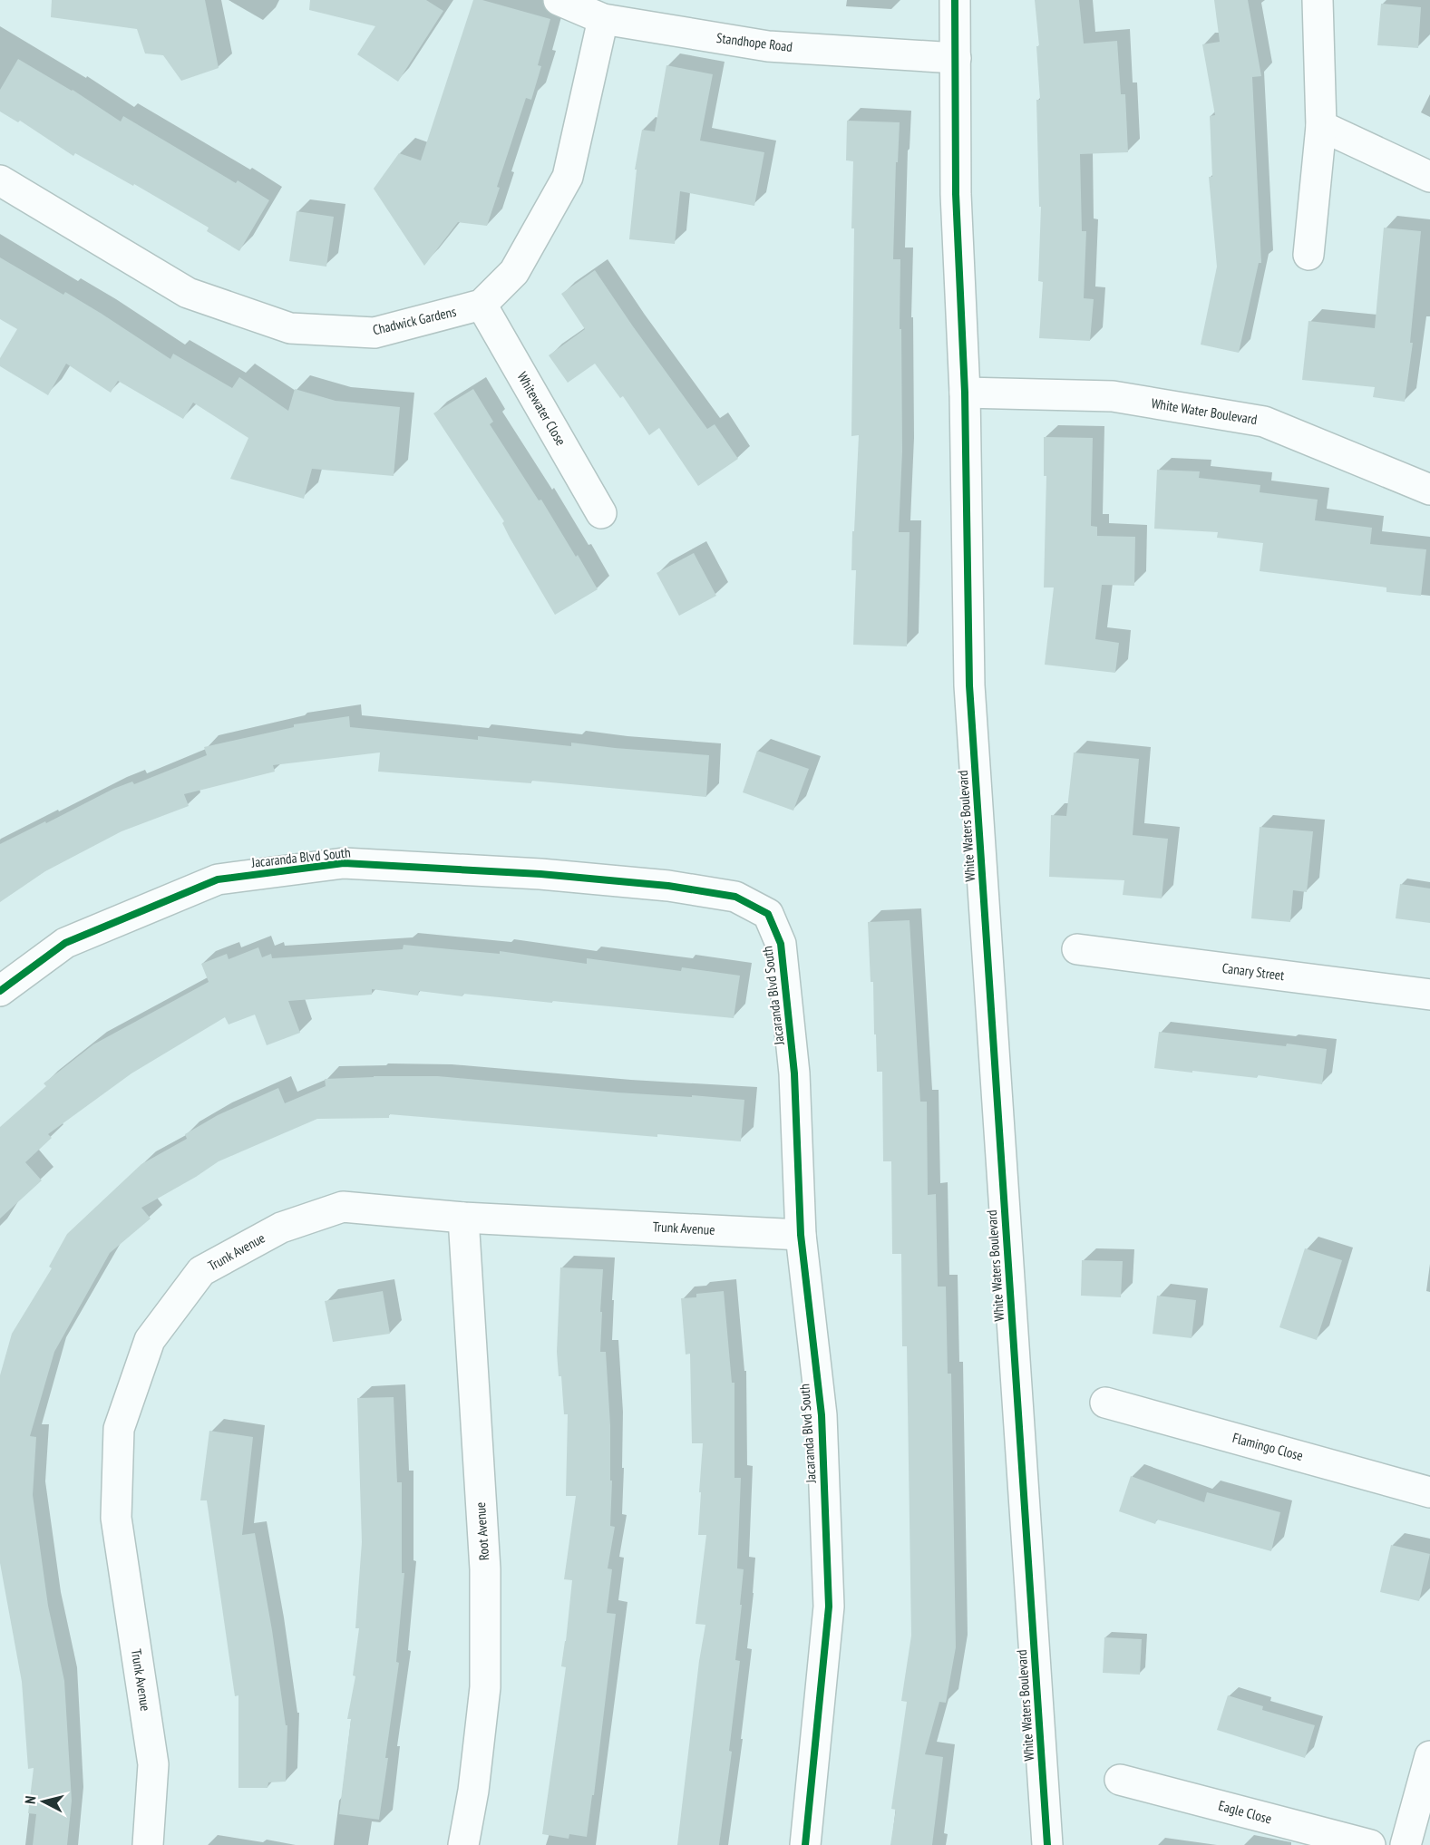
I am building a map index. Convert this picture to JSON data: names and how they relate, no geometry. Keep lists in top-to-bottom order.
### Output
{
  "streets": {
    "street": [
      "Standhope Road",
      "Chadwick Gardens",
      "Whitewater Close",
      "White Water Boulevard",
      "White Waters Boulevard",
      "Jacaranda Blvd South",
      "Canary Street",
      "Trunk Avenue",
      "Flamingo Close",
      "Root Avenue",
      "Eagle Close"
    ]
  },
  "crossings": [
    ["Standhope Road", "White Waters Boulevard"],
    ["Chadwick Gardens", "Whitewater Close"],
    ["White Water Boulevard", "White Waters Boulevard"],
    ["Jacaranda Blvd South", "Trunk Avenue"],
    ["Trunk Avenue", "Root Avenue"]
  ],
  "north": "left"
}
